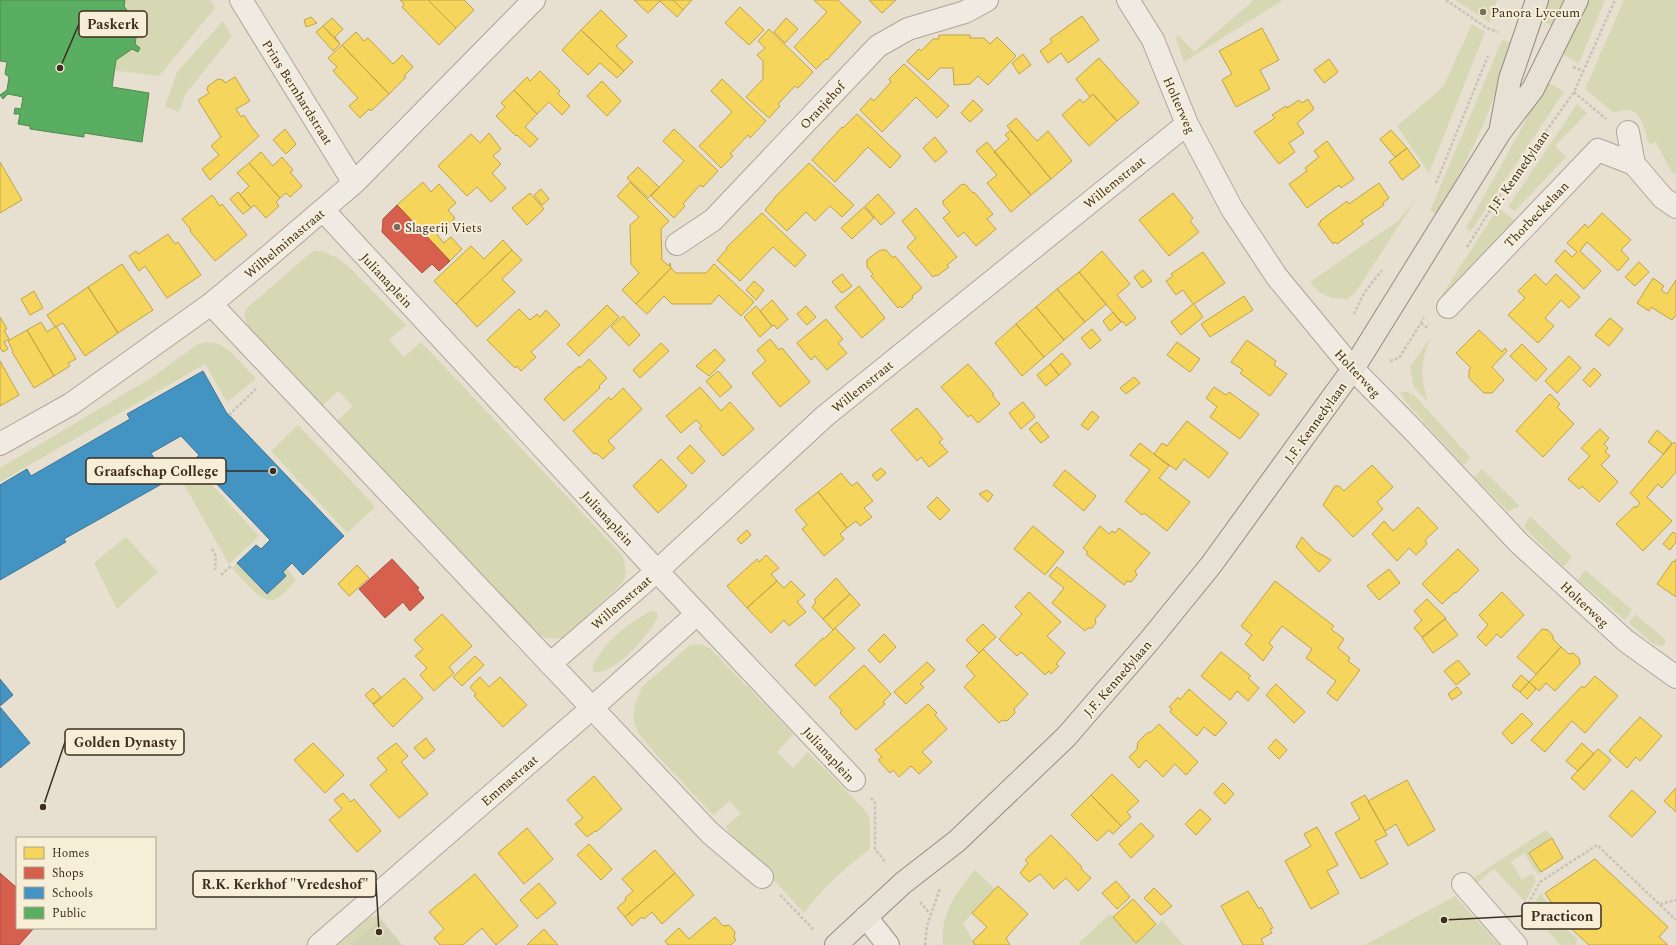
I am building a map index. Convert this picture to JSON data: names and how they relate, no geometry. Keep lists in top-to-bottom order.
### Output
{
  "streets": {
    "main road": ["J.F. Kennedylaan"],
    "street": [
      "Prins Bernhardstraat",
      "Oranjehof",
      "Holterweg",
      "Willemstraat",
      "Thorbeckelaan",
      "Wilhelminastraat",
      "Julianaplein",
      "Emmastraat"
    ]
  },
  "crossings": [
    ["Prins Bernhardstraat", "Wilhelminastraat"],
    ["Holterweg", "J.F. Kennedylaan"],
    ["Holterweg", "Willemstraat"],
    ["Willemstraat", "Julianaplein"],
    ["Wilhelminastraat", "Julianaplein"],
    ["Julianaplein", "Emmastraat"]
  ],
  "places": [
    "Panora Lyceum",
    "Paskerk",
    "Slagerij Viets",
    "Graafschap College",
    "Golden Dynasty",
    "Practicon",
    "R.K. Kerkhof \"Vredeshof\""
  ],
  "legend": [
    "Homes",
    "Shops",
    "Schools",
    "Public"
  ]
}
